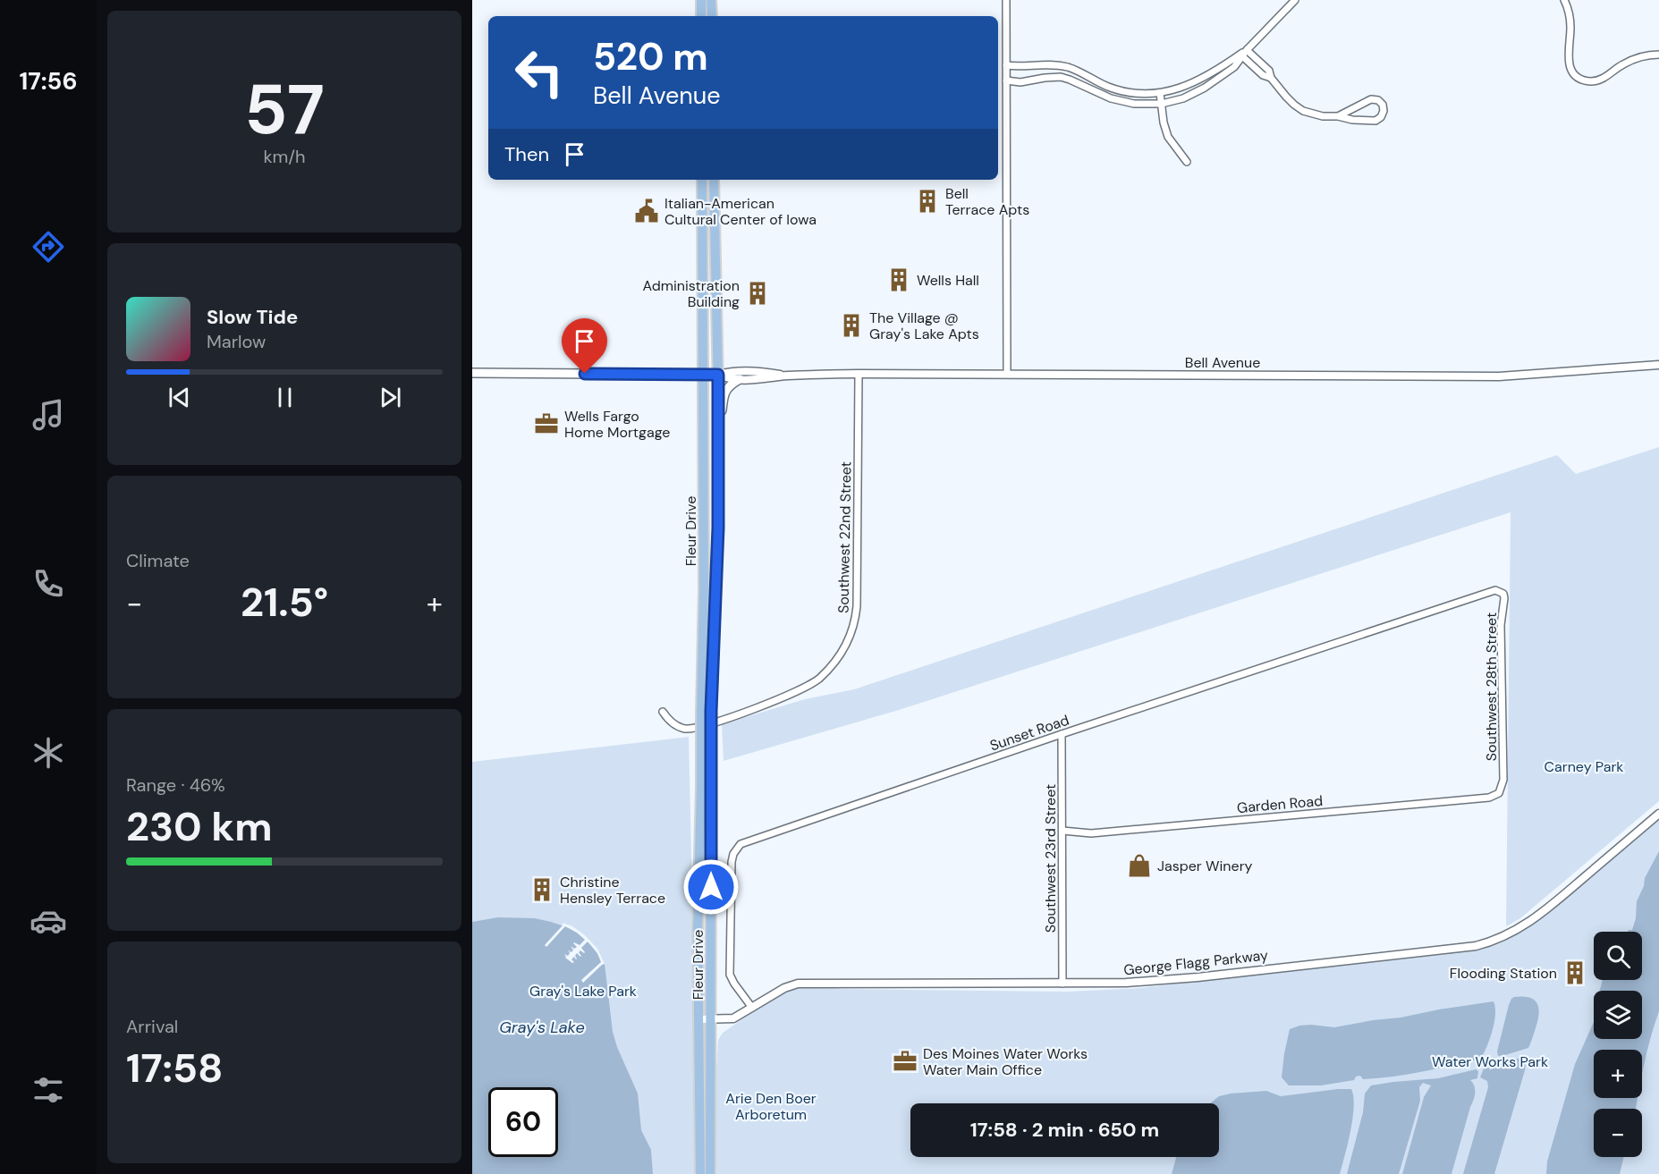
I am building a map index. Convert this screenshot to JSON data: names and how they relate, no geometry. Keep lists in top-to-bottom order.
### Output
{
  "streets": {
    "main road": ["Bell Avenue", "Fleur Drive"],
    "street": [
      "Southwest 22nd Street",
      "Southwest 28th Street",
      "Sunset Road",
      "Garden Road",
      "Southwest 23rd Street",
      "George Flagg Parkway"
    ]
  },
  "crossings": [
    ["Bell Avenue", "Fleur Drive"],
    ["Bell Avenue", "Southwest 22nd Street"],
    ["Fleur Drive", "George Flagg Parkway"],
    ["Southwest 28th Street", "Sunset Road"],
    ["Southwest 28th Street", "Garden Road"],
    ["Sunset Road", "Southwest 23rd Street"],
    ["Sunset Road", "George Flagg Parkway"],
    ["Garden Road", "Southwest 23rd Street"],
    ["Southwest 23rd Street", "George Flagg Parkway"]
  ],
  "water": ["Gray's Lake"],
  "parks": [
    "Carney Park",
    "Gray's Lake Park",
    "Water Works Park",
    "Arie Den Boer Arboretum"
  ],
  "places": {
    "building": [
      "Bell Terrace Apts",
      "Wells Hall",
      "Administration Building",
      "The Village @ Gray's Lake Apts",
      "Christine Hensley Terrace",
      "Flooding Station"
    ],
    "public building": ["Italian-American Cultural Center of Iowa"],
    "office": ["Wells Fargo Home Mortgage", "Des Moines Water Works Water Main Office"],
    "shop": ["Jasper Winery"]
  },
  "page": {
    "tabs": "17:56",
    "tile": [
      ["57", "km/h"],
      "Climate",
      ["Range · 46%", "230 km"],
      ["Arrival", "17:58"]
    ],
    "turn": ["520 m", "Bell Avenue"],
    "then": "Then",
    "song": ["Slow Tide", "Marlow"],
    "heat": ["−", "21.5°", "+"],
    "map_buttons": ["+", "−"],
    "limit": "60",
    "trip": "17:58 · 2 min · 650 m"
  }
}
